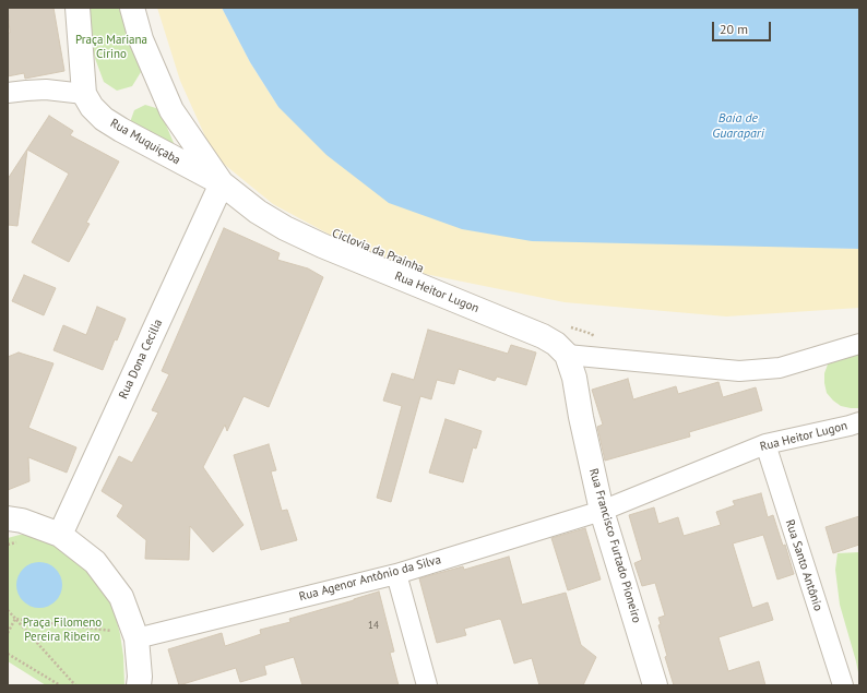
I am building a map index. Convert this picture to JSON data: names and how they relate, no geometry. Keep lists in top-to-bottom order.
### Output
{
  "streets": {
    "street": [
      "Rua Muquiçaba",
      "Rua Heitor Lugon",
      "Rua Dona Cecilia",
      "Rua Francisco Furtado Pioneiro",
      "Rua Santo Antônio",
      "Rua Agenor Antônio da Silva"
    ]
  },
  "crossings": [
    ["Rua Muquiçaba", "Rua Heitor Lugon"],
    ["Rua Muquiçaba", "Rua Dona Cecilia"],
    ["Rua Heitor Lugon", "Rua Dona Cecilia"],
    ["Rua Heitor Lugon", "Rua Francisco Furtado Pioneiro"],
    ["Rua Heitor Lugon", "Rua Santo Antônio"],
    ["Rua Heitor Lugon", "Rua Agenor Antônio da Silva"],
    ["Rua Francisco Furtado Pioneiro", "Rua Agenor Antônio da Silva"]
  ],
  "water": ["Baía de Guarapari"],
  "parks": ["Praça Mariana Cirino", "Praça Filomeno Pereira Ribeiro"],
  "house_numbers": ["14"],
  "scale_bar": "20 m"
}
